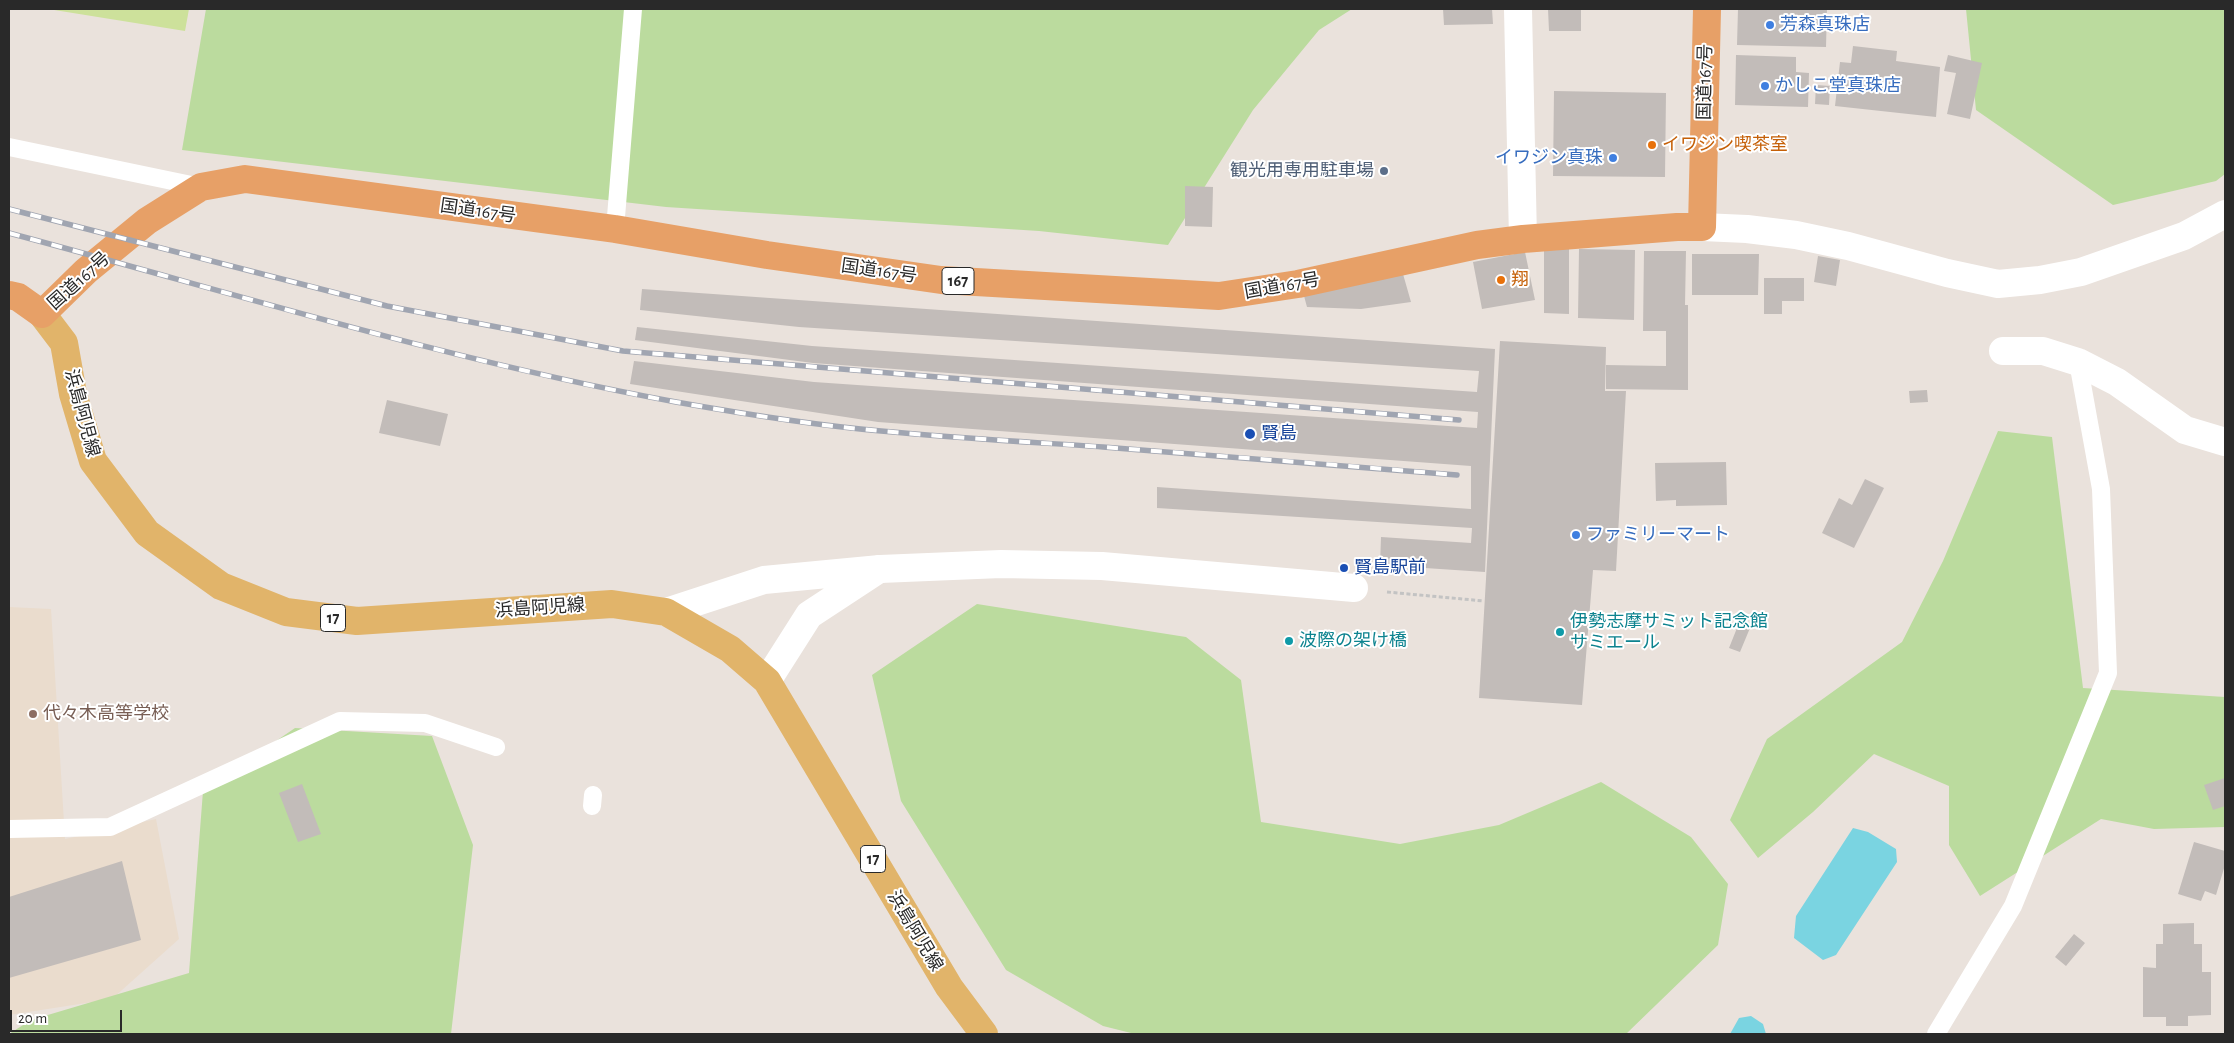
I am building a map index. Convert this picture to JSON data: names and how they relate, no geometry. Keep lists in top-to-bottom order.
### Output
{
  "streets": {
    "highway": ["国道167号", "167"],
    "main road": ["浜島阿児線", "17"]
  },
  "crossings": [
    ["国道167号", "浜島阿児線"]
  ],
  "places": [
    "芳森真珠店",
    "かしこ堂真珠店",
    "イワジン喫茶室",
    "イワジン真珠",
    "観光用専用駐車場",
    "翔",
    "賢島",
    "ファミリーマート",
    "賢島駅前",
    "伊勢志摩サミット記念館 サミエール",
    "波際の架け橋",
    "代々木高等学校"
  ],
  "scale_bar": "20 m"
}
